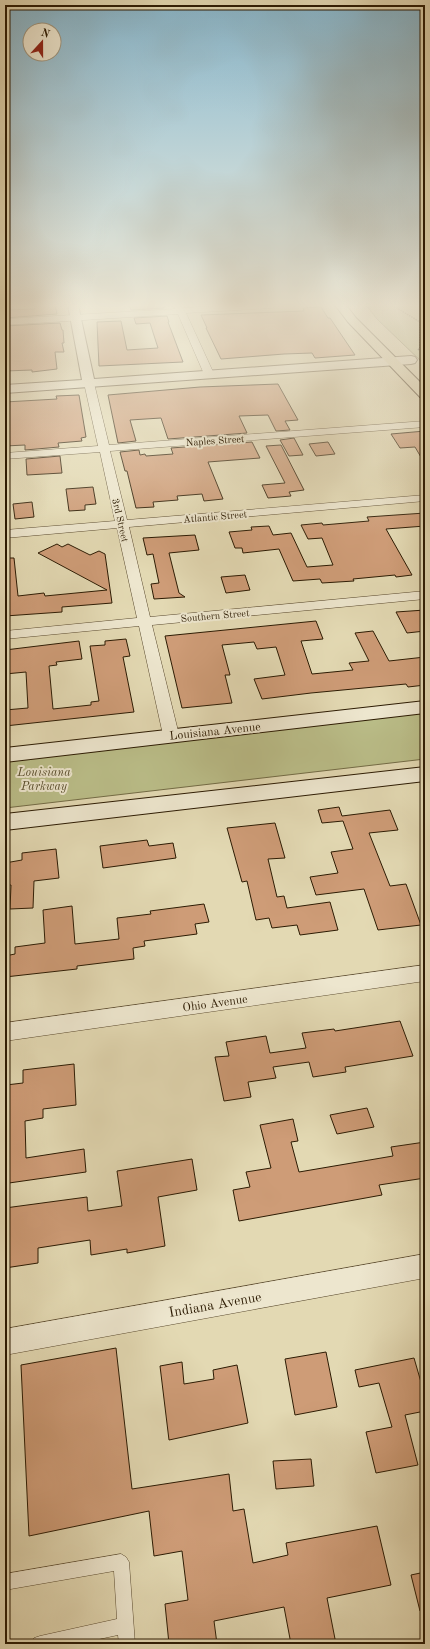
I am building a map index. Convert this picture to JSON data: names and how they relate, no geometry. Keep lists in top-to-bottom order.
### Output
{
  "streets": {
    "street": [
      "Naples Street",
      "Atlantic Street",
      "3rd Street",
      "Southern Street",
      "Louisiana Avenue",
      "Ohio Avenue",
      "Indiana Avenue"
    ]
  },
  "crossings": [
    ["Naples Street", "3rd Street"],
    ["Atlantic Street", "3rd Street"],
    ["3rd Street", "Southern Street"],
    ["3rd Street", "Louisiana Avenue"]
  ],
  "parks": ["Louisiana Parkway"],
  "north": "top"
}
